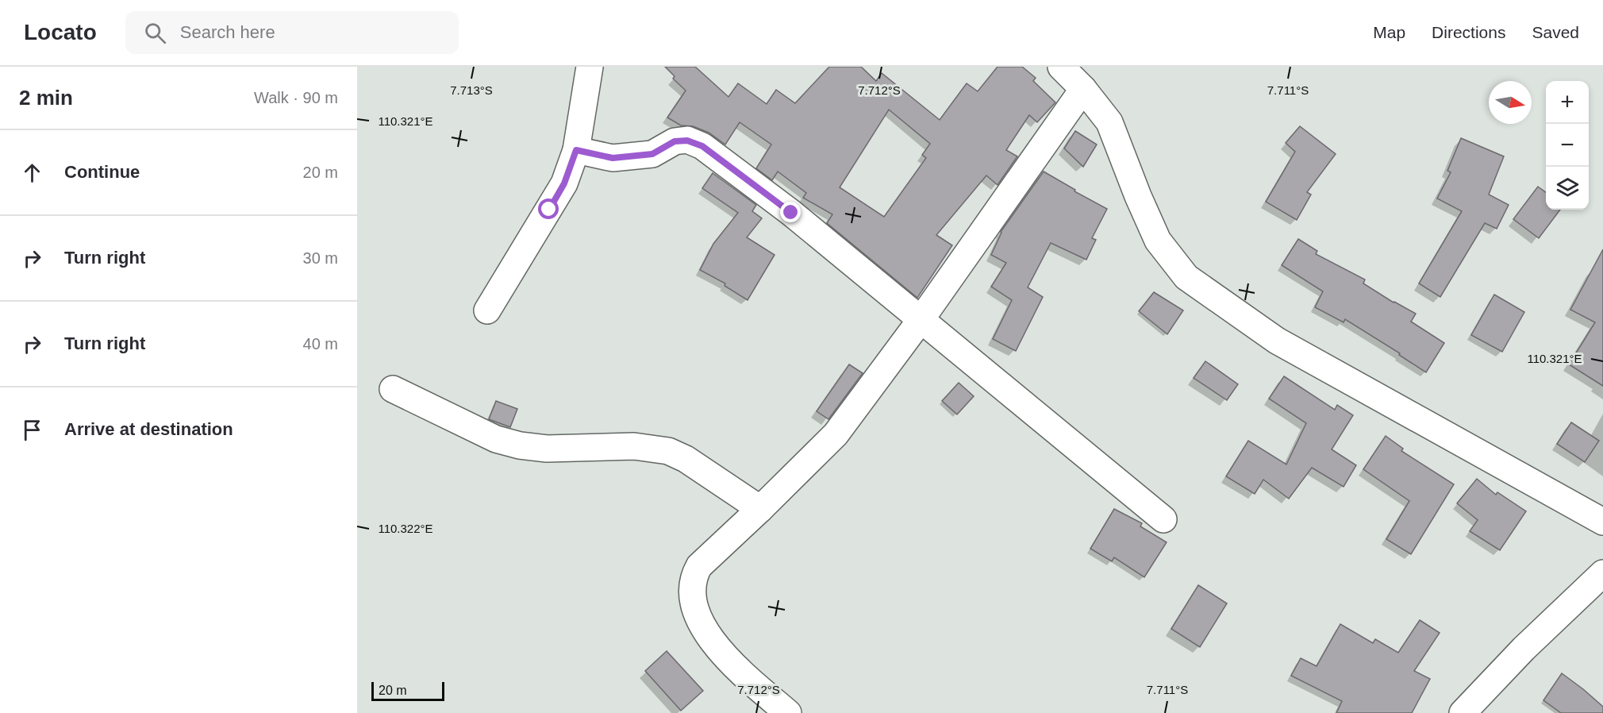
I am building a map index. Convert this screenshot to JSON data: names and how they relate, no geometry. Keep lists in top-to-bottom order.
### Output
{
  "scale_bar": "20 m",
  "north": "right",
  "page": {
    "header": "Locato",
    "search": "Search here",
    "nav": ["Map", "Directions", "Saved"],
    "heading": ["2 min", "Walk · 90 m"],
    "map_buttons": ["+", "−"],
    "list": [
      ["Continue", "20 m"],
      ["Turn right", "30 m"],
      ["Turn right", "40 m"],
      "Arrive at destination"
    ],
    "scale": "20 m"
  },
  "coordinates": [
    "7.713°S",
    "7.712°S",
    "7.711°S",
    "110.321°E",
    "110.322°E"
  ]
}
